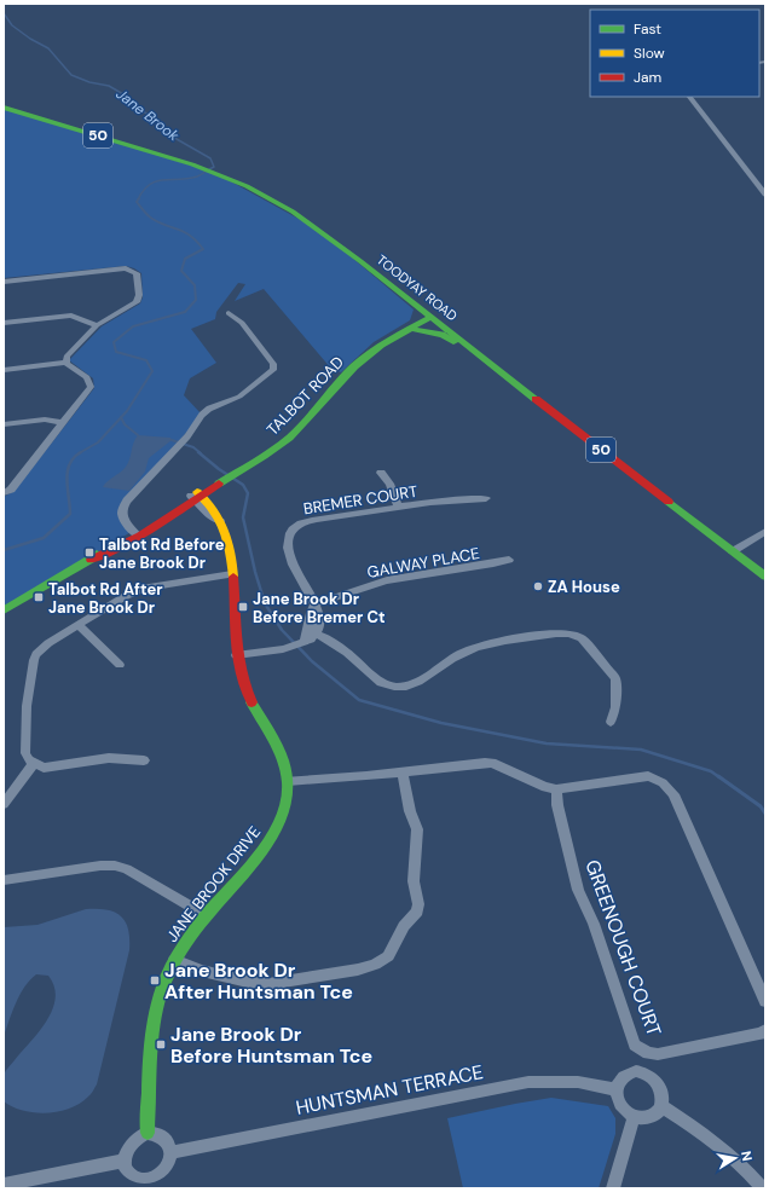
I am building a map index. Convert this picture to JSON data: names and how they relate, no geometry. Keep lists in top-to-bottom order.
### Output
{
  "streets": {
    "main road": [
      "50",
      "TOODYAY ROAD",
      "TALBOT ROAD",
      "JANE BROOK DRIVE"
    ],
    "street": [
      "BREMER COURT",
      "GALWAY PLACE",
      "GREENOUGH COURT",
      "HUNTSMAN TERRACE"
    ]
  },
  "crossings": [
    ["TOODYAY ROAD", "TALBOT ROAD"],
    ["TALBOT ROAD", "JANE BROOK DRIVE"],
    ["BREMER COURT", "GALWAY PLACE"],
    ["JANE BROOK DRIVE", "HUNTSMAN TERRACE"]
  ],
  "water": ["Jane Brook"],
  "places": {
    "transit": [
      "Talbot Rd Before Jane Brook Dr",
      "Talbot Rd After Jane Brook Dr",
      "Jane Brook Dr Before Bremer Ct",
      "Jane Brook Dr After Huntsman Tce",
      "Jane Brook Dr Before Huntsman Tce"
    ],
    "other": ["ZA House"]
  },
  "legend": ["Fast", "Slow", "Jam"],
  "north": "right"
}
